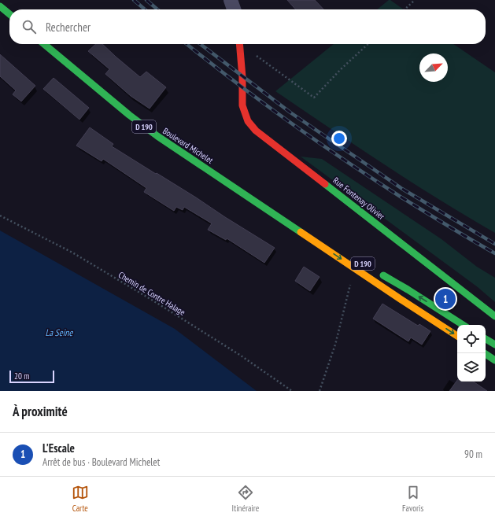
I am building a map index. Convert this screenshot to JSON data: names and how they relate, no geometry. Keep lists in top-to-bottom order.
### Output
{
  "streets": {
    "main road": ["D 190", "Boulevard Michelet", "Rue Fontenay Olivier"],
    "path": ["Chemin de Contre Halage"]
  },
  "water": ["La Seine"],
  "scale_bar": "20 m",
  "north": "top right",
  "page": {
    "search": "Rechercher",
    "pins": "1",
    "scale": "20 m",
    "heading": "À proximité",
    "list": [
      {
        "mark": "1",
        "name": "L'Escale",
        "note": "Arrêt de bus · Boulevard Michelet",
        "value": "90 m"
      }
    ],
    "nav": ["Carte", "Itinéraire", "Favoris"]
  }
}
